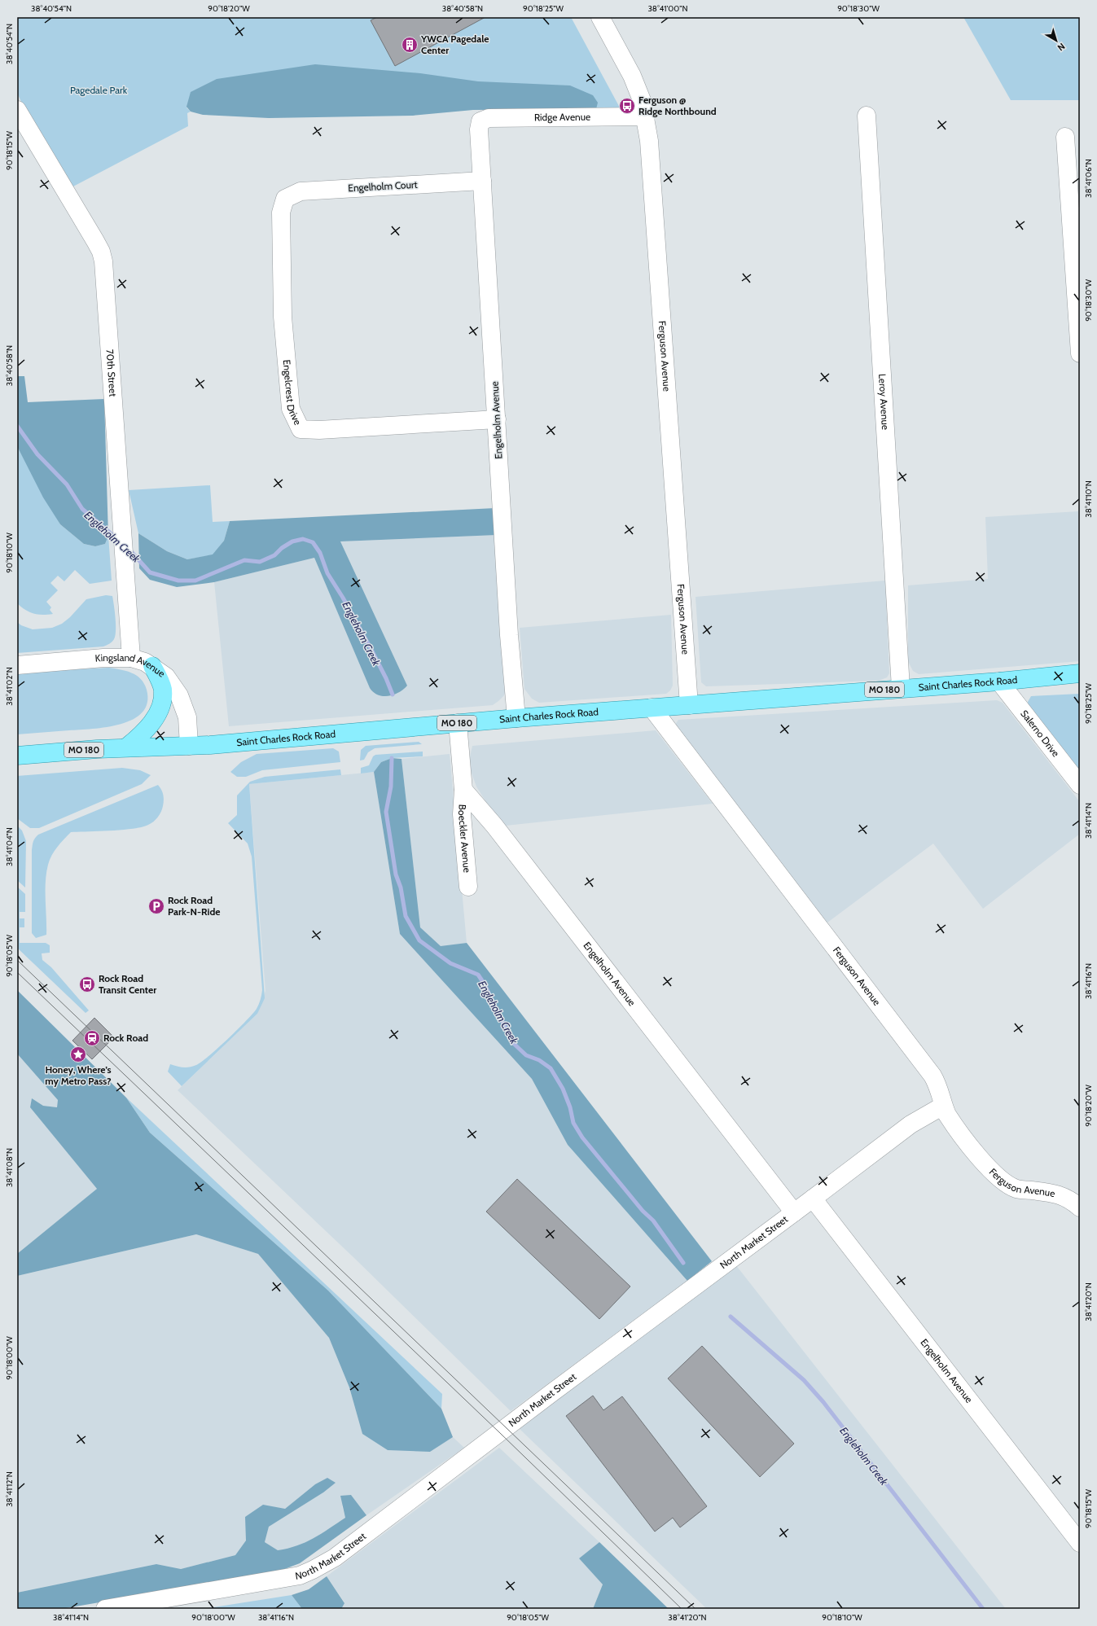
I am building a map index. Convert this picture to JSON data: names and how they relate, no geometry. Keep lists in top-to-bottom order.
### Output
{
  "streets": {
    "main road": ["Saint Charles Rock Road", "MO 180"],
    "street": [
      "Ridge Avenue",
      "Engelholm Court",
      "Ferguson Avenue",
      "70th Street",
      "Engelcrest Drive",
      "Leroy Avenue",
      "Engelholm Avenue",
      "Kingsland Avenue",
      "Salerno Drive",
      "Boeckler Avenue",
      "North Market Street"
    ]
  },
  "crossings": [
    ["Ridge Avenue", "Ferguson Avenue"],
    ["Ridge Avenue", "Engelholm Avenue"],
    ["Engelholm Court", "Engelcrest Drive"],
    ["Engelholm Court", "Engelholm Avenue"],
    ["Ferguson Avenue", "Saint Charles Rock Road"],
    ["Ferguson Avenue", "North Market Street"],
    ["70th Street", "Kingsland Avenue"],
    ["Engelcrest Drive", "Engelholm Avenue"],
    ["Leroy Avenue", "Saint Charles Rock Road"],
    ["Engelholm Avenue", "Saint Charles Rock Road"],
    ["Engelholm Avenue", "Boeckler Avenue"],
    ["Engelholm Avenue", "North Market Street"],
    ["Kingsland Avenue", "Saint Charles Rock Road"],
    ["Saint Charles Rock Road", "Salerno Drive"]
  ],
  "water": ["Engleholm Creek"],
  "parks": ["Pagedale Park"],
  "places": {
    "building": ["YWCA Pagedale Center"],
    "bus stop": ["Ferguson @ Ridge Northbound", "Rock Road Transit Center"],
    "parking": ["Rock Road Park-N-Ride"],
    "station": ["Rock Road"],
    "place": ["Honey, Where’s my Metro Pass?"]
  },
  "north": "bottom right",
  "coordinates": [
    "38°40'54\"N",
    "90°18'20\"W",
    "38°40'58\"N",
    "90°18'25\"W",
    "38°41'00\"N",
    "90°18'30\"W",
    "90°18'15\"W",
    "38°41'06\"N",
    "38°41'10\"N",
    "90°18'10\"W",
    "38°41'02\"N",
    "38°41'14\"N",
    "38°41'04\"N",
    "90°18'05\"W",
    "38°41'16\"N",
    "38°41'08\"N",
    "38°41'20\"N",
    "90°18'00\"W",
    "38°41'12\"N"
  ]
}
